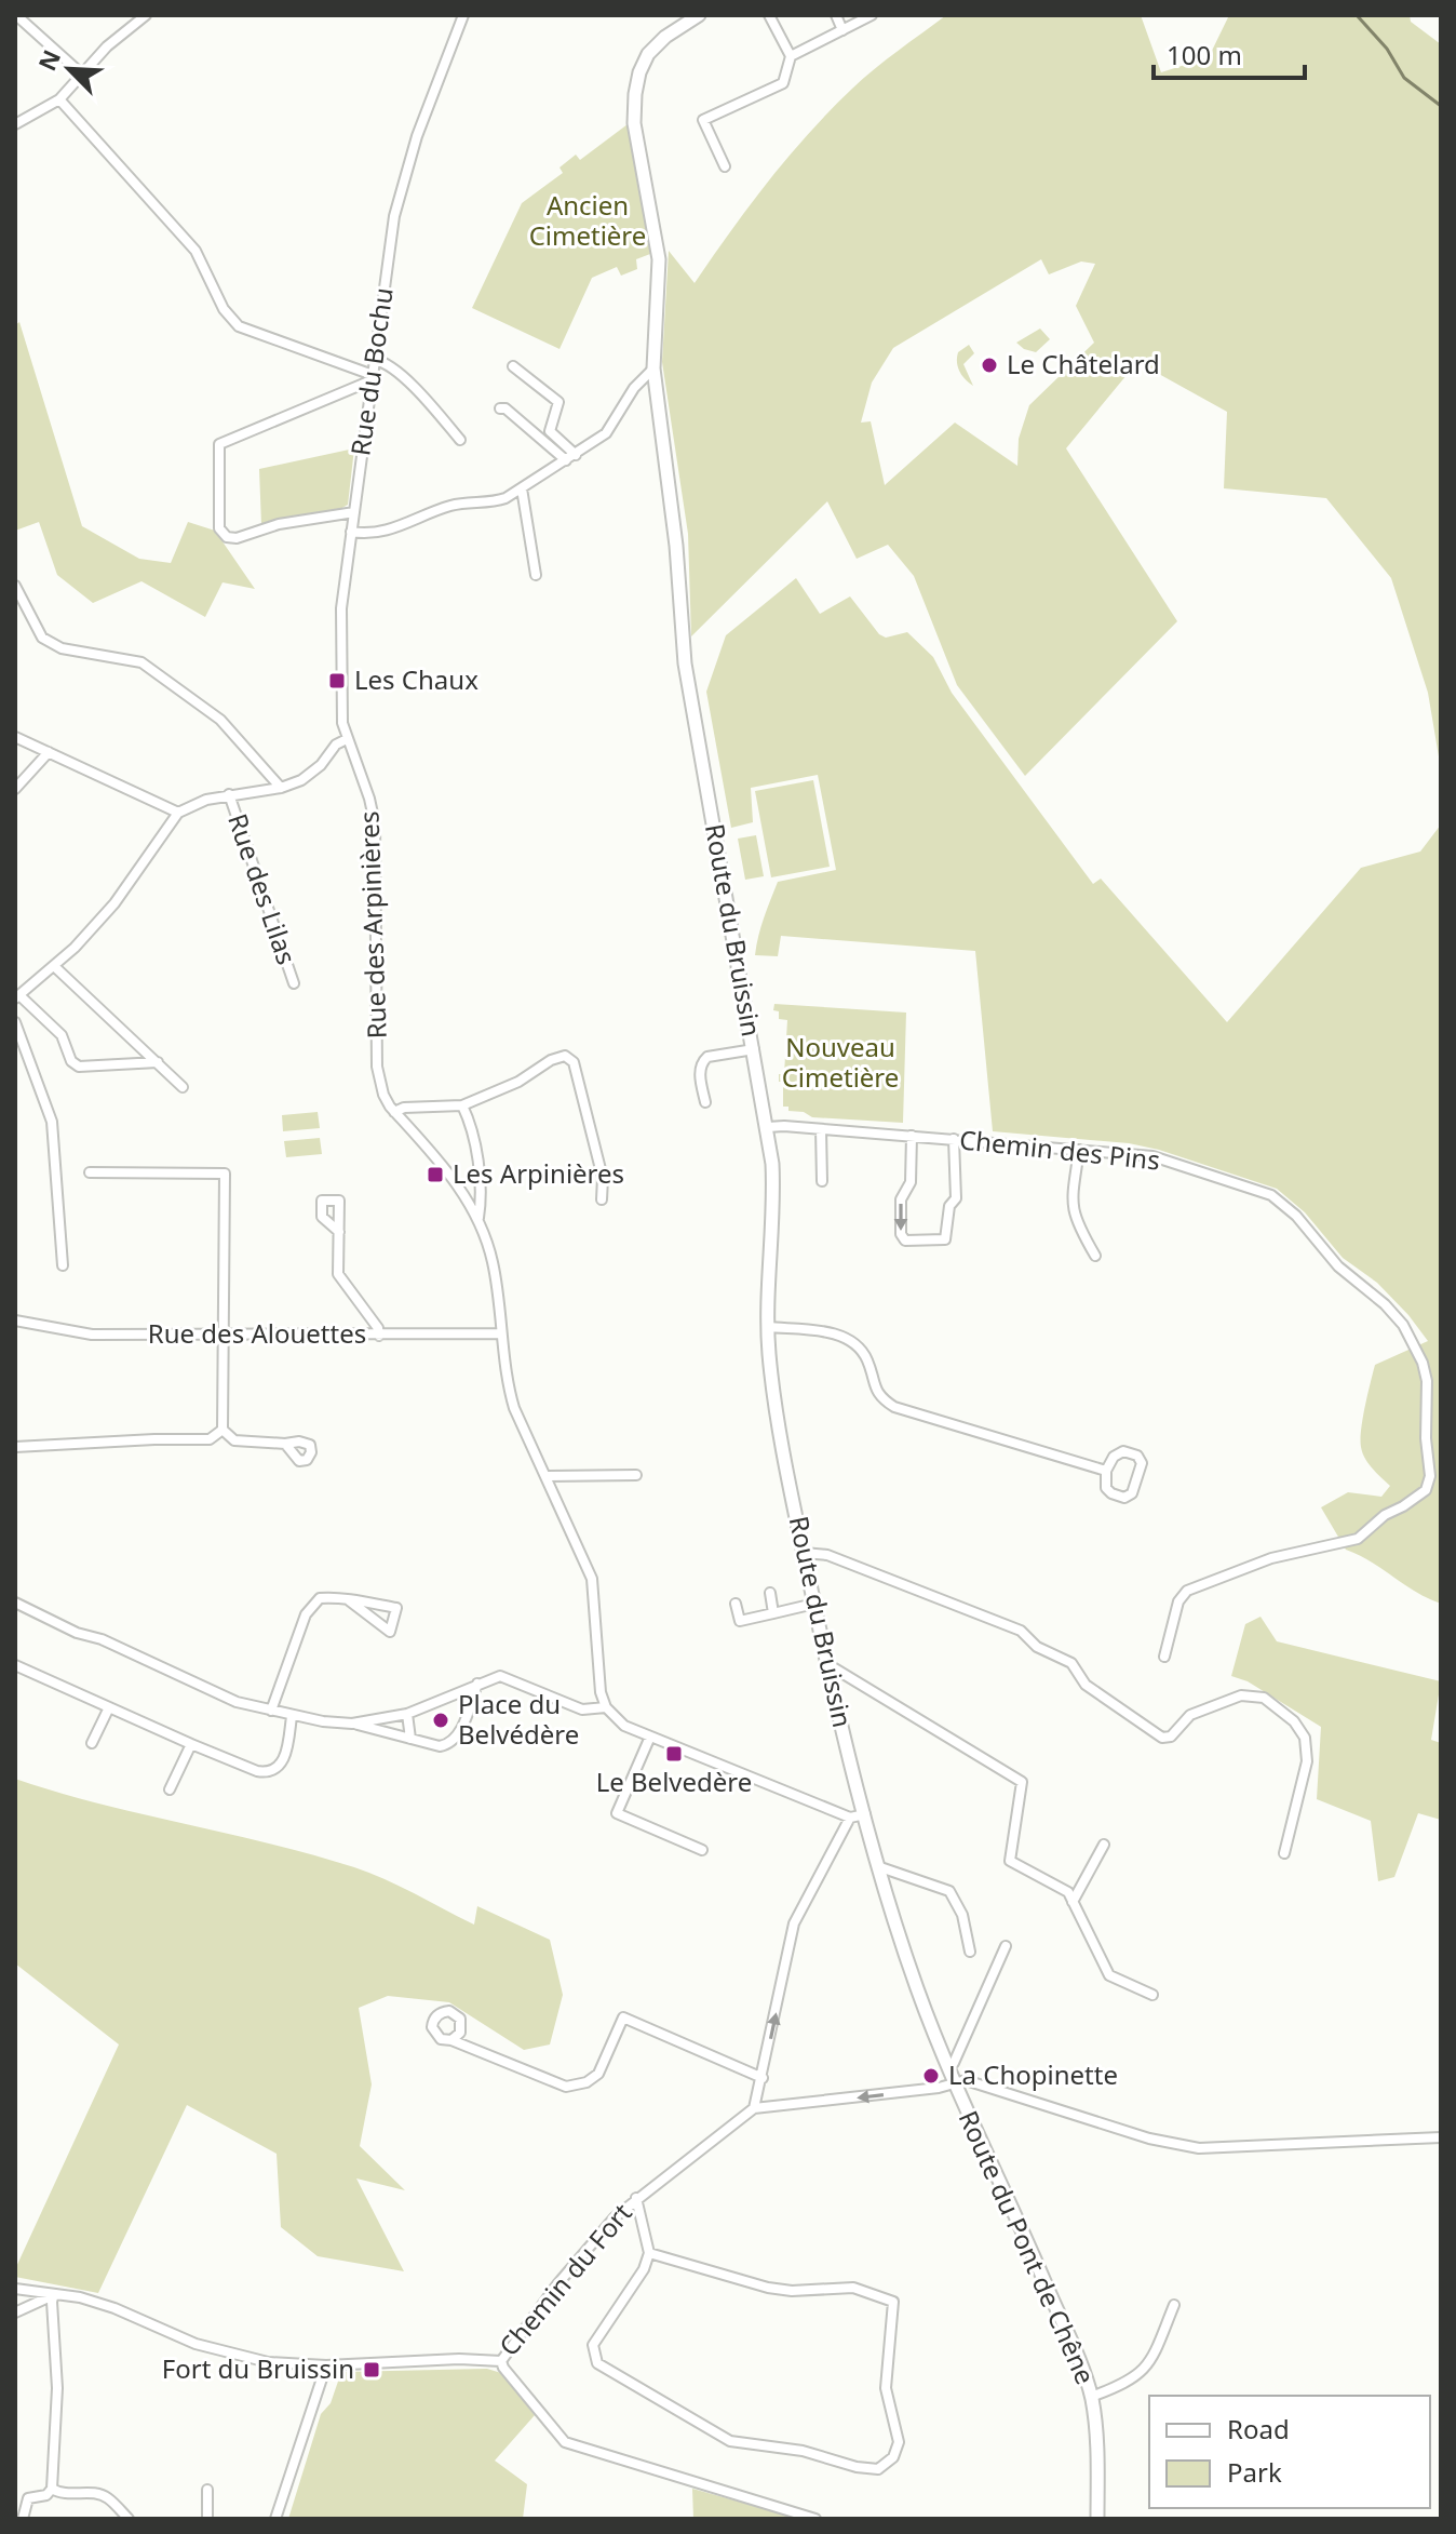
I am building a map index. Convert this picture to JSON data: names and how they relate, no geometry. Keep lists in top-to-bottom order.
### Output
{
  "streets": {
    "street": [
      "Rue du Bochu",
      "Rue des Lilas",
      "Rue des Arpinières",
      "Route du Bruissin",
      "Chemin des Pins",
      "Rue des Alouettes",
      "Route du Pont de Chêne",
      "Chemin du Fort"
    ]
  },
  "crossings": [
    ["Rue du Bochu", "Rue des Arpinières"],
    ["Rue des Arpinières", "Rue des Alouettes"],
    ["Route du Bruissin", "Chemin des Pins"],
    ["Route du Bruissin", "Route du Pont de Chêne"]
  ],
  "parks": ["Ancien Cimetière", "Nouveau Cimetière"],
  "places": {
    "other": ["Le Châtelard", "Place du Belvédère", "La Chopinette"],
    "transit": [
      "Les Chaux",
      "Les Arpinières",
      "Le Belvedère",
      "Fort du Bruissin"
    ]
  },
  "legend": ["Road", "Park"],
  "scale_bar": "100 m",
  "north": "top left"
}
